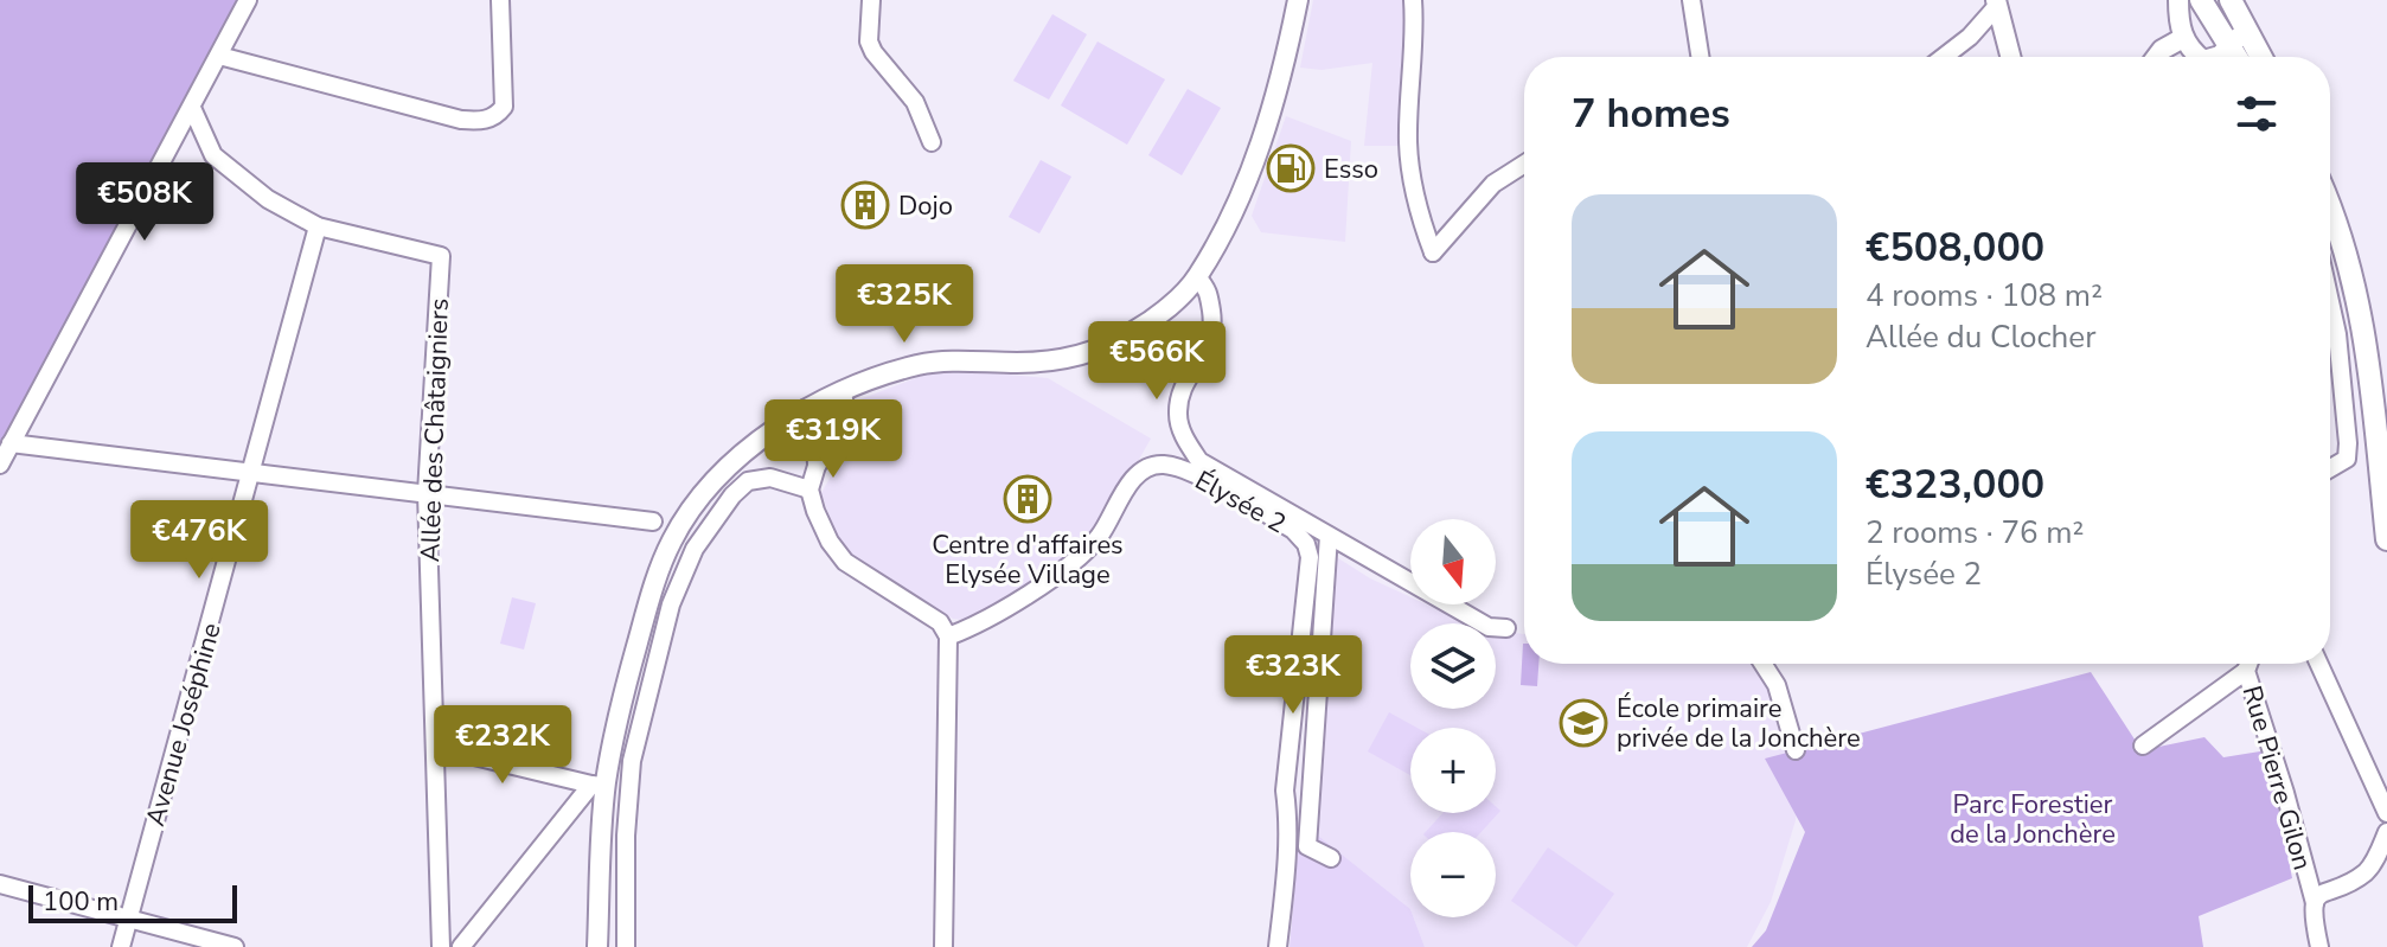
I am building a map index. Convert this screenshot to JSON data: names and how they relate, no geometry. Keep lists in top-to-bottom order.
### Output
{
  "streets": {
    "street": [
      "Allée des Châtaigniers",
      "Élysée 2",
      "Avenue Joséphine",
      "Rue Pierre Gilon"
    ]
  },
  "crossings": [
    ["Allée des Châtaigniers", "Avenue Joséphine"]
  ],
  "parks": ["Parc Forestier de la Jonchère"],
  "places": {
    "fuel station": ["Esso"],
    "building": ["Dojo", "Centre d'affaires Elysée Village"],
    "school or university": ["École primaire privée de la Jonchère"]
  },
  "scale_bar": "100 m",
  "north": "bottom",
  "page": {
    "heading": "7 homes",
    "price": [
      "€508K",
      "€325K",
      "€566K",
      "€319K",
      "€476K",
      "€323K",
      "€232K"
    ],
    "list": [
      {
        "name": "€508,000",
        "note": "4 rooms · 108 m² · Allée du Clocher"
      },
      {
        "name": "€323,000",
        "note": "2 rooms · 76 m² · Élysée 2"
      }
    ],
    "map_buttons": ["+", "−"],
    "scale": "100 m"
  }
}
